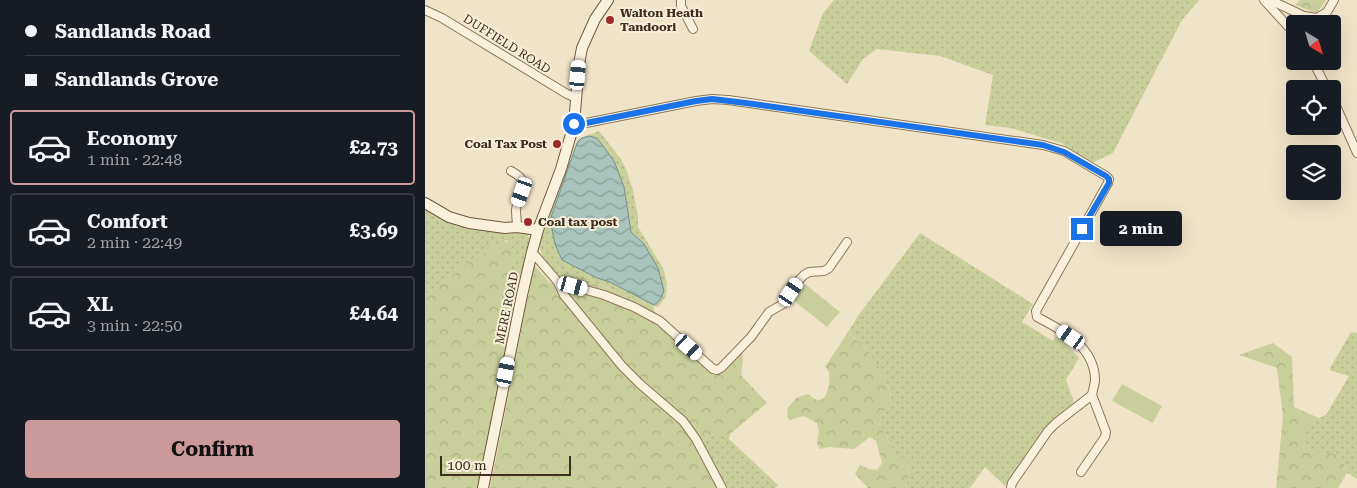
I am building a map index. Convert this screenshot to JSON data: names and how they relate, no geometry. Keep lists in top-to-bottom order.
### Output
{
  "streets": {
    "main road": ["MERE ROAD"],
    "street": ["DUFFIELD ROAD"]
  },
  "crossings": [
    ["DUFFIELD ROAD", "MERE ROAD"]
  ],
  "places": ["Walton Heath Tandoori", "Coal Tax Post", "Coal tax post"],
  "scale_bar": "100 m",
  "north": "bottom right",
  "page": {
    "banner": ["Sandlands Road", "Sandlands Grove"],
    "list": [
      {
        "name": "Economy",
        "note": "1 min · 22:48",
        "value": "£2.73"
      },
      {
        "name": "Comfort",
        "note": "2 min · 22:49",
        "value": "£3.69"
      },
      {
        "name": "XL",
        "note": "3 min · 22:50",
        "value": "£4.64"
      }
    ],
    "bubble": "2 min",
    "buttons": "Confirm",
    "scale": "100 m"
  }
}
